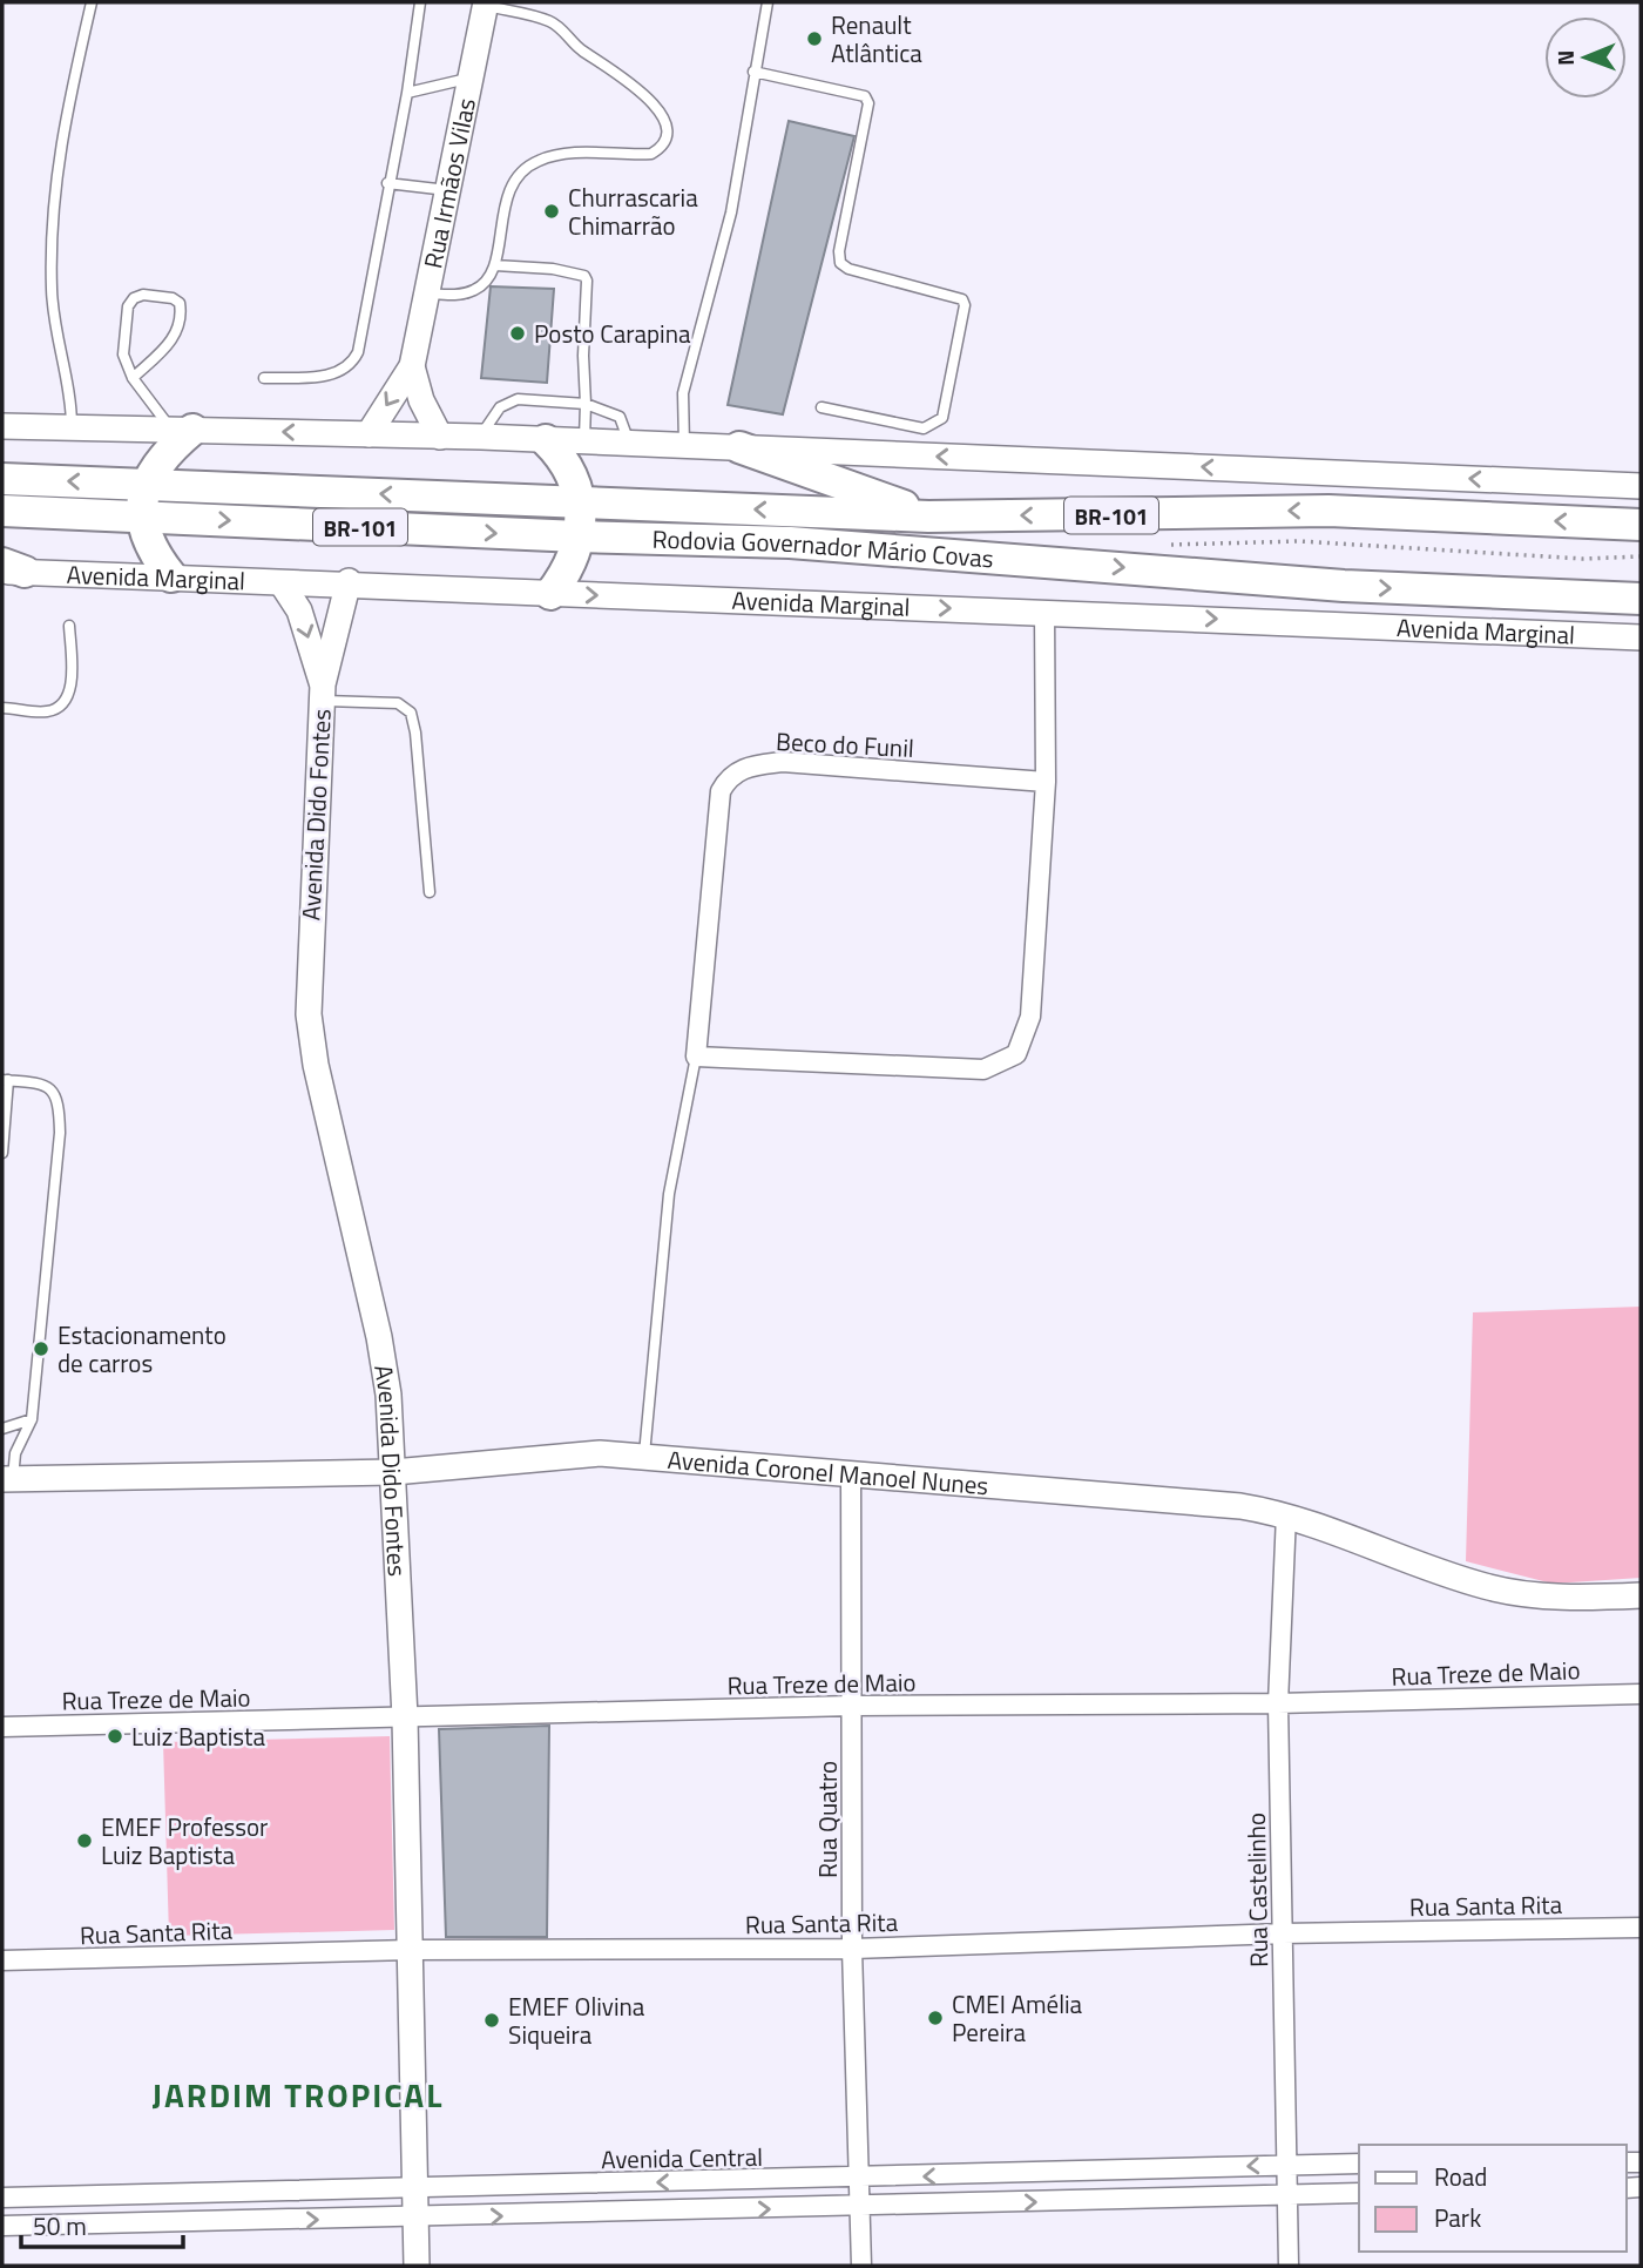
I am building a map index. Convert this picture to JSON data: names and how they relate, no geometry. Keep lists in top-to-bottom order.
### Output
{
  "streets": {
    "main road": ["BR-101", "Rodovia Governador Mário Covas"],
    "street": [
      "Rua Irmãos Vilas",
      "Avenida Marginal",
      "Beco do Funil",
      "Avenida Dido Fontes",
      "Avenida Coronel Manoel Nunes",
      "Rua Treze de Maio",
      "Rua Quatro",
      "Rua Castelinho",
      "Rua Santa Rita",
      "Avenida Central"
    ]
  },
  "crossings": [
    ["Avenida Marginal", "Avenida Dido Fontes"],
    ["Beco do Funil", "Avenida Coronel Manoel Nunes"],
    ["Avenida Dido Fontes", "Avenida Coronel Manoel Nunes"],
    ["Avenida Dido Fontes", "Rua Treze de Maio"],
    ["Avenida Dido Fontes", "Rua Santa Rita"],
    ["Avenida Dido Fontes", "Avenida Central"],
    ["Avenida Coronel Manoel Nunes", "Rua Quatro"],
    ["Avenida Coronel Manoel Nunes", "Rua Castelinho"],
    ["Rua Treze de Maio", "Rua Quatro"],
    ["Rua Treze de Maio", "Rua Castelinho"],
    ["Rua Quatro", "Rua Santa Rita"],
    ["Rua Quatro", "Avenida Central"],
    ["Rua Castelinho", "Rua Santa Rita"],
    ["Rua Castelinho", "Avenida Central"]
  ],
  "districts": ["JARDIM TROPICAL"],
  "places": [
    "Renault Atlântica",
    "Churrascaria Chimarrão",
    "Posto Carapina",
    "Estacionamento de carros",
    "Luiz Baptista",
    "EMEF Professor Luiz Baptista",
    "CMEI Amélia Pereira",
    "EMEF Olivina Siqueira"
  ],
  "legend": ["Road", "Park"],
  "scale_bar": "50 m",
  "north": "left"
}
